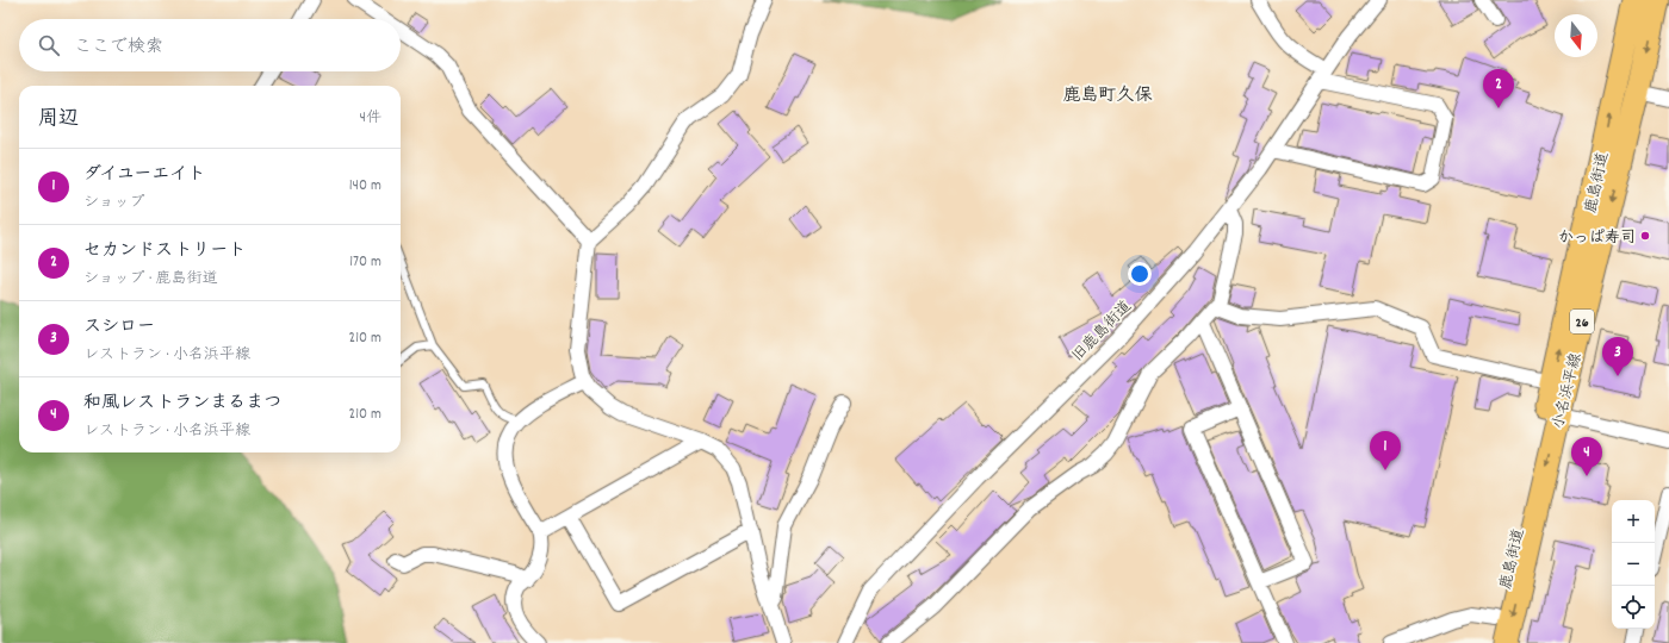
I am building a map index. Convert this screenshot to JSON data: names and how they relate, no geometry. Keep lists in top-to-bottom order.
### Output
{
  "streets": {
    "main road": ["鹿島街道", "26", "小名浜平線"],
    "street": ["旧鹿島街道"]
  },
  "crossings": [
    ["鹿島街道", "小名浜平線"]
  ],
  "one_way": ["鹿島街道", "小名浜平線"],
  "districts": ["鹿島町久保"],
  "places": ["かっぱ寿司"],
  "north": "bottom",
  "page": {
    "search": "ここで検索",
    "pins": [
      "2",
      "3",
      "1",
      "4"
    ],
    "heading": ["周辺", "4件"],
    "list": [
      {
        "mark": "1",
        "name": "ダイユーエイト",
        "note": "ショップ",
        "value": "140 m"
      },
      {
        "mark": "2",
        "name": "セカンドストリート",
        "note": "ショップ · 鹿島街道",
        "value": "170 m"
      },
      {
        "mark": "3",
        "name": "スシロー",
        "note": "レストラン · 小名浜平線",
        "value": "210 m"
      },
      {
        "mark": "4",
        "name": "和風レストランまるまつ",
        "note": "レストラン · 小名浜平線",
        "value": "210 m"
      }
    ],
    "map_buttons": ["+", "−"]
  }
}
